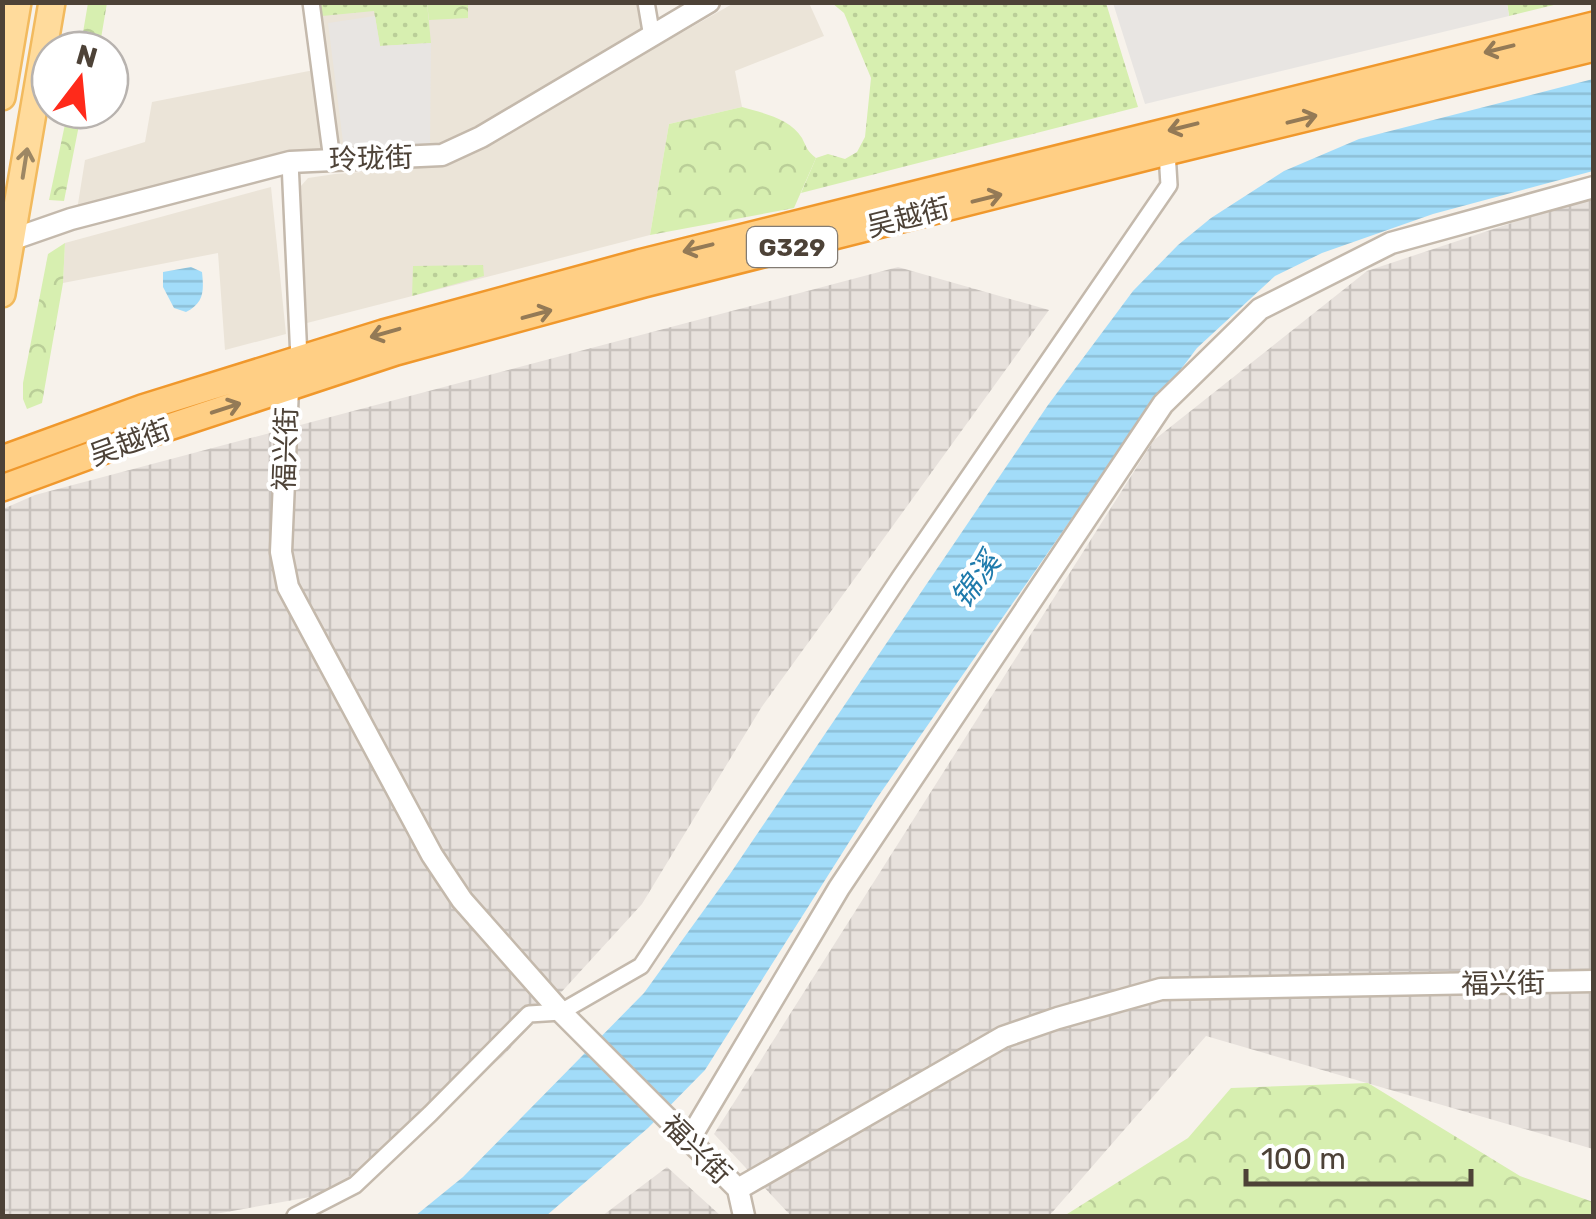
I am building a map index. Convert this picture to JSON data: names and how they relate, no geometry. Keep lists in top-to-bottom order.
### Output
{
  "streets": {
    "highway": ["吴越街", "G329"],
    "street": ["玲珑街", "福兴街"]
  },
  "crossings": [
    ["吴越街", "福兴街"]
  ],
  "water": ["锦溪"],
  "scale_bar": "100 m",
  "north": "top"
}
